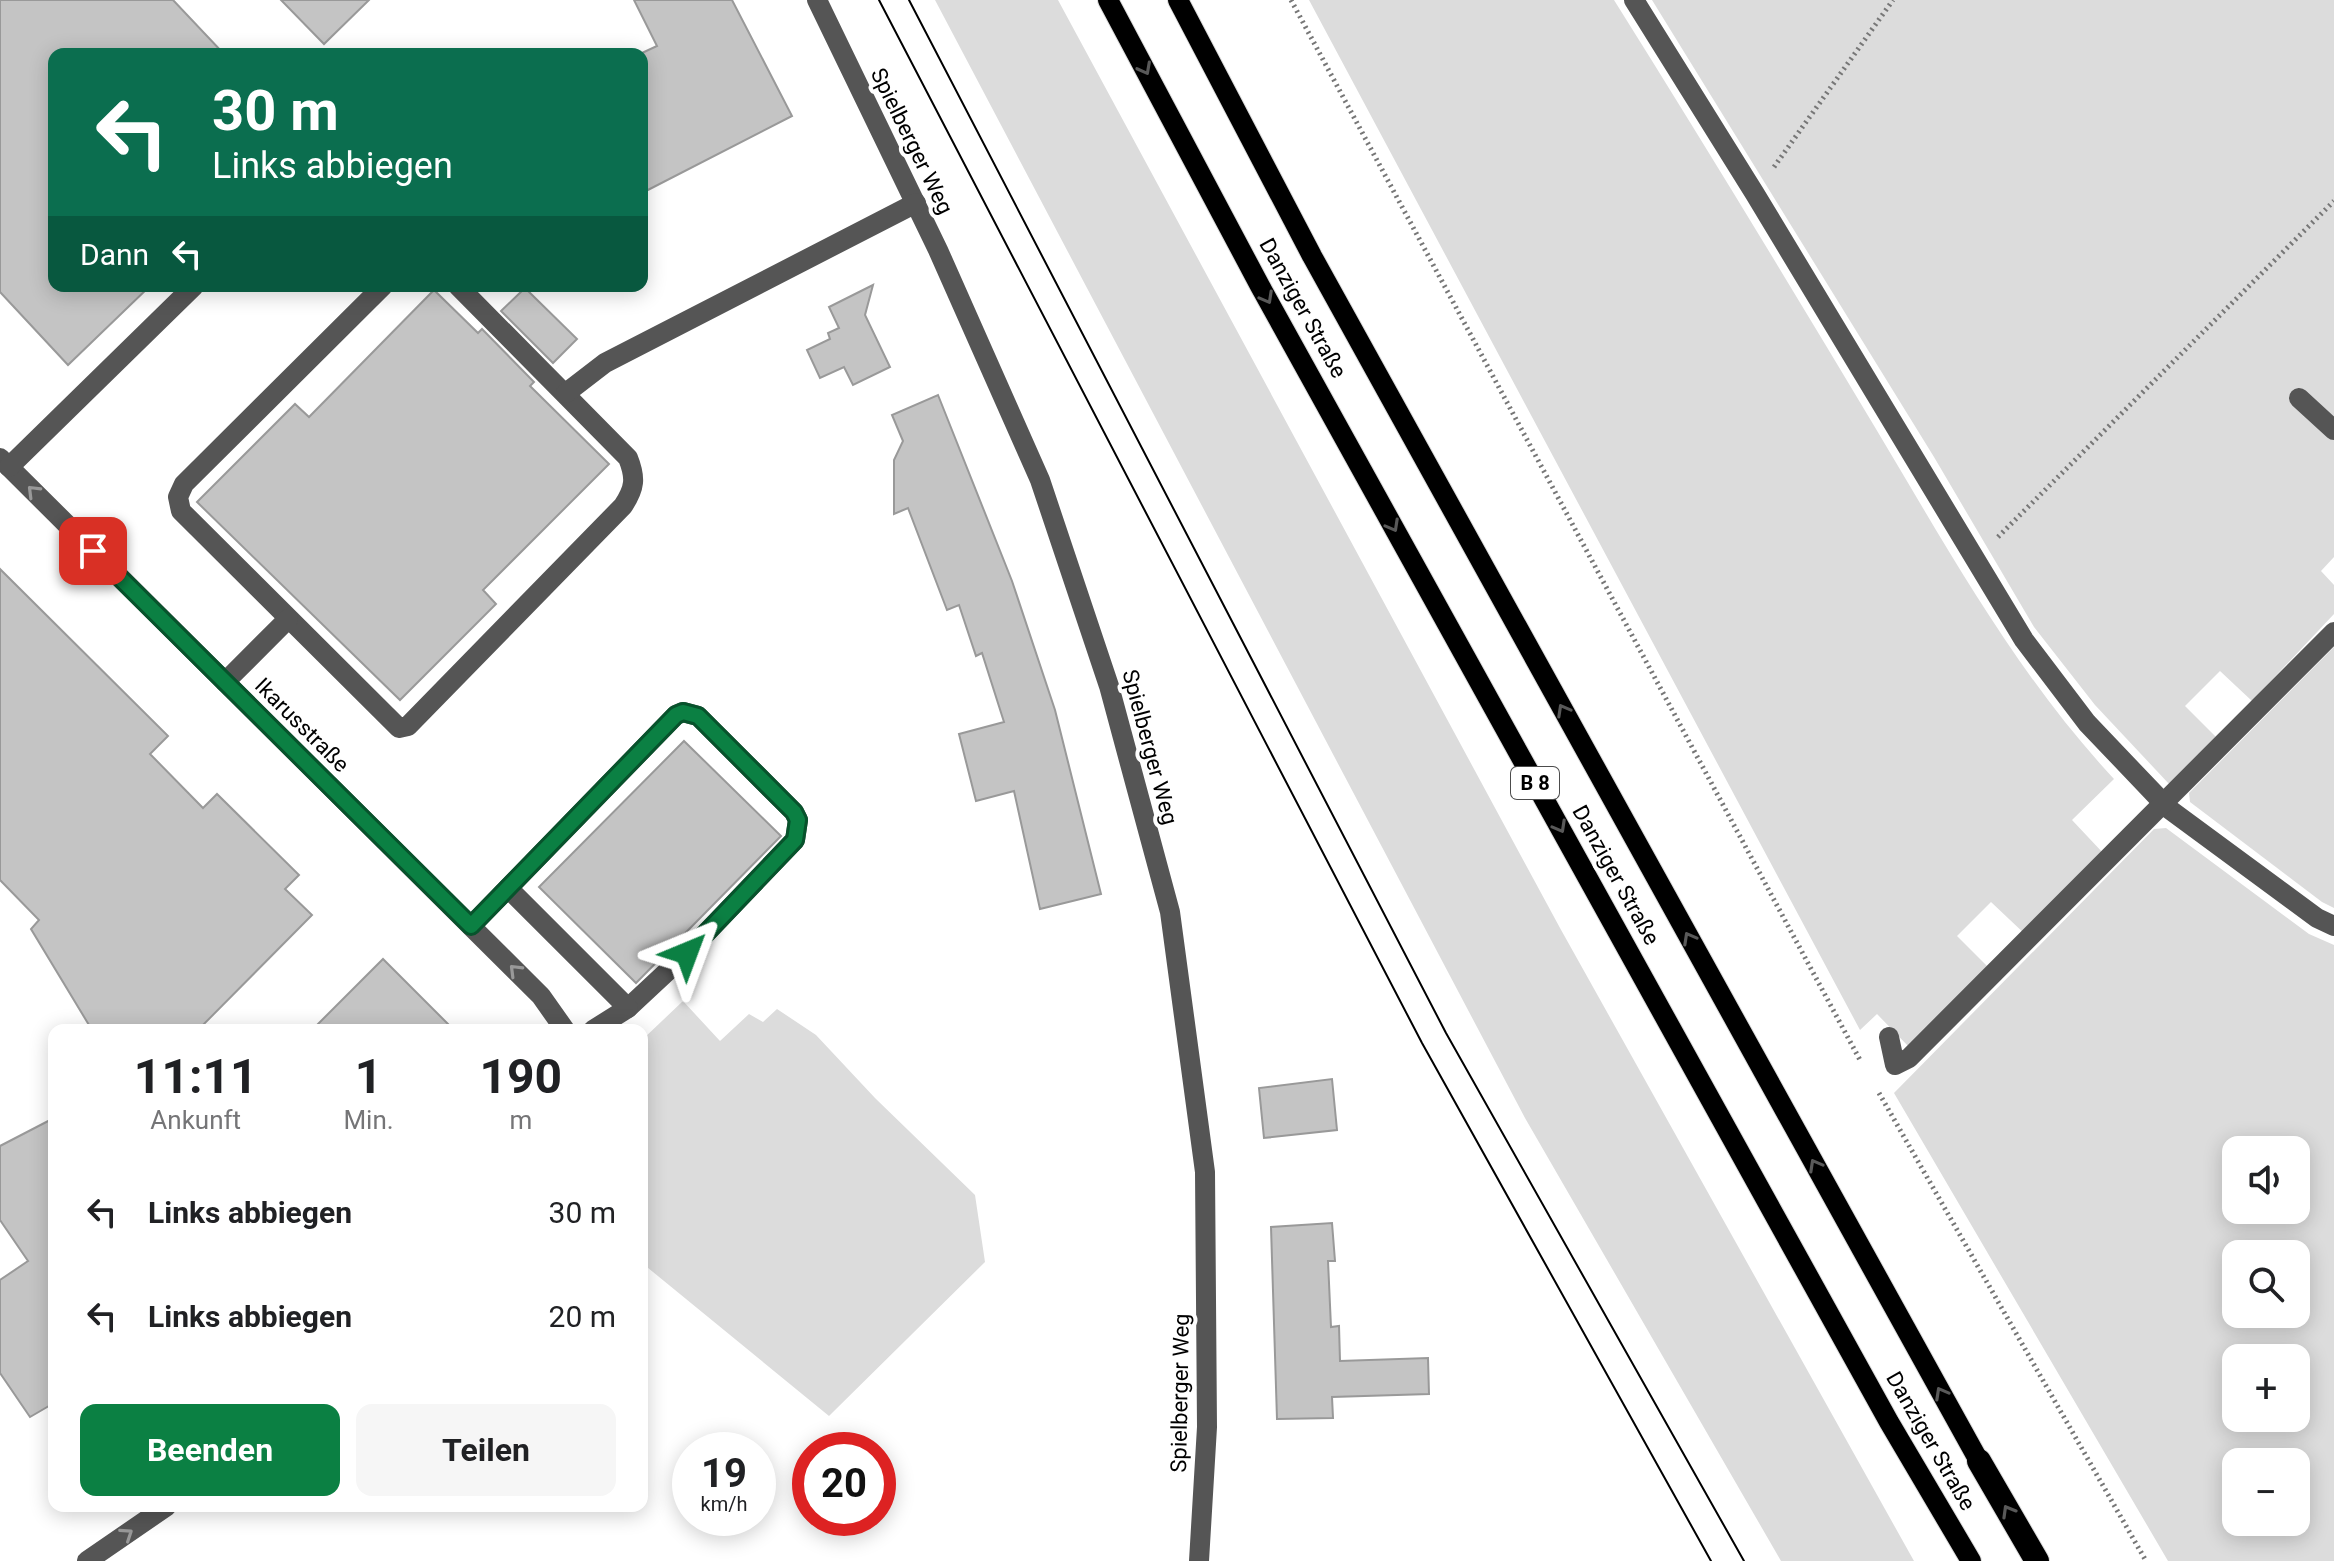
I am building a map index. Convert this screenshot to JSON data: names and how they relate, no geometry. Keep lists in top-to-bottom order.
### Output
{
  "streets": {
    "highway": ["Danziger Straße", "B 8"],
    "street": ["Spielberger Weg", "Ikarusstraße"]
  },
  "page": {
    "turn": ["30 m", "Links abbiegen"],
    "then": "Dann",
    "eta": [
      "11:11",
      "Ankunft",
      "1",
      "Min.",
      "190",
      "m"
    ],
    "map_buttons": ["+", "−"],
    "list": [
      {
        "name": "Links abbiegen",
        "value": "30 m"
      },
      {
        "name": "Links abbiegen",
        "value": "20 m"
      }
    ],
    "buttons": ["Beenden", "Teilen"],
    "speed": "19 km/h",
    "limit": "20"
  }
}
